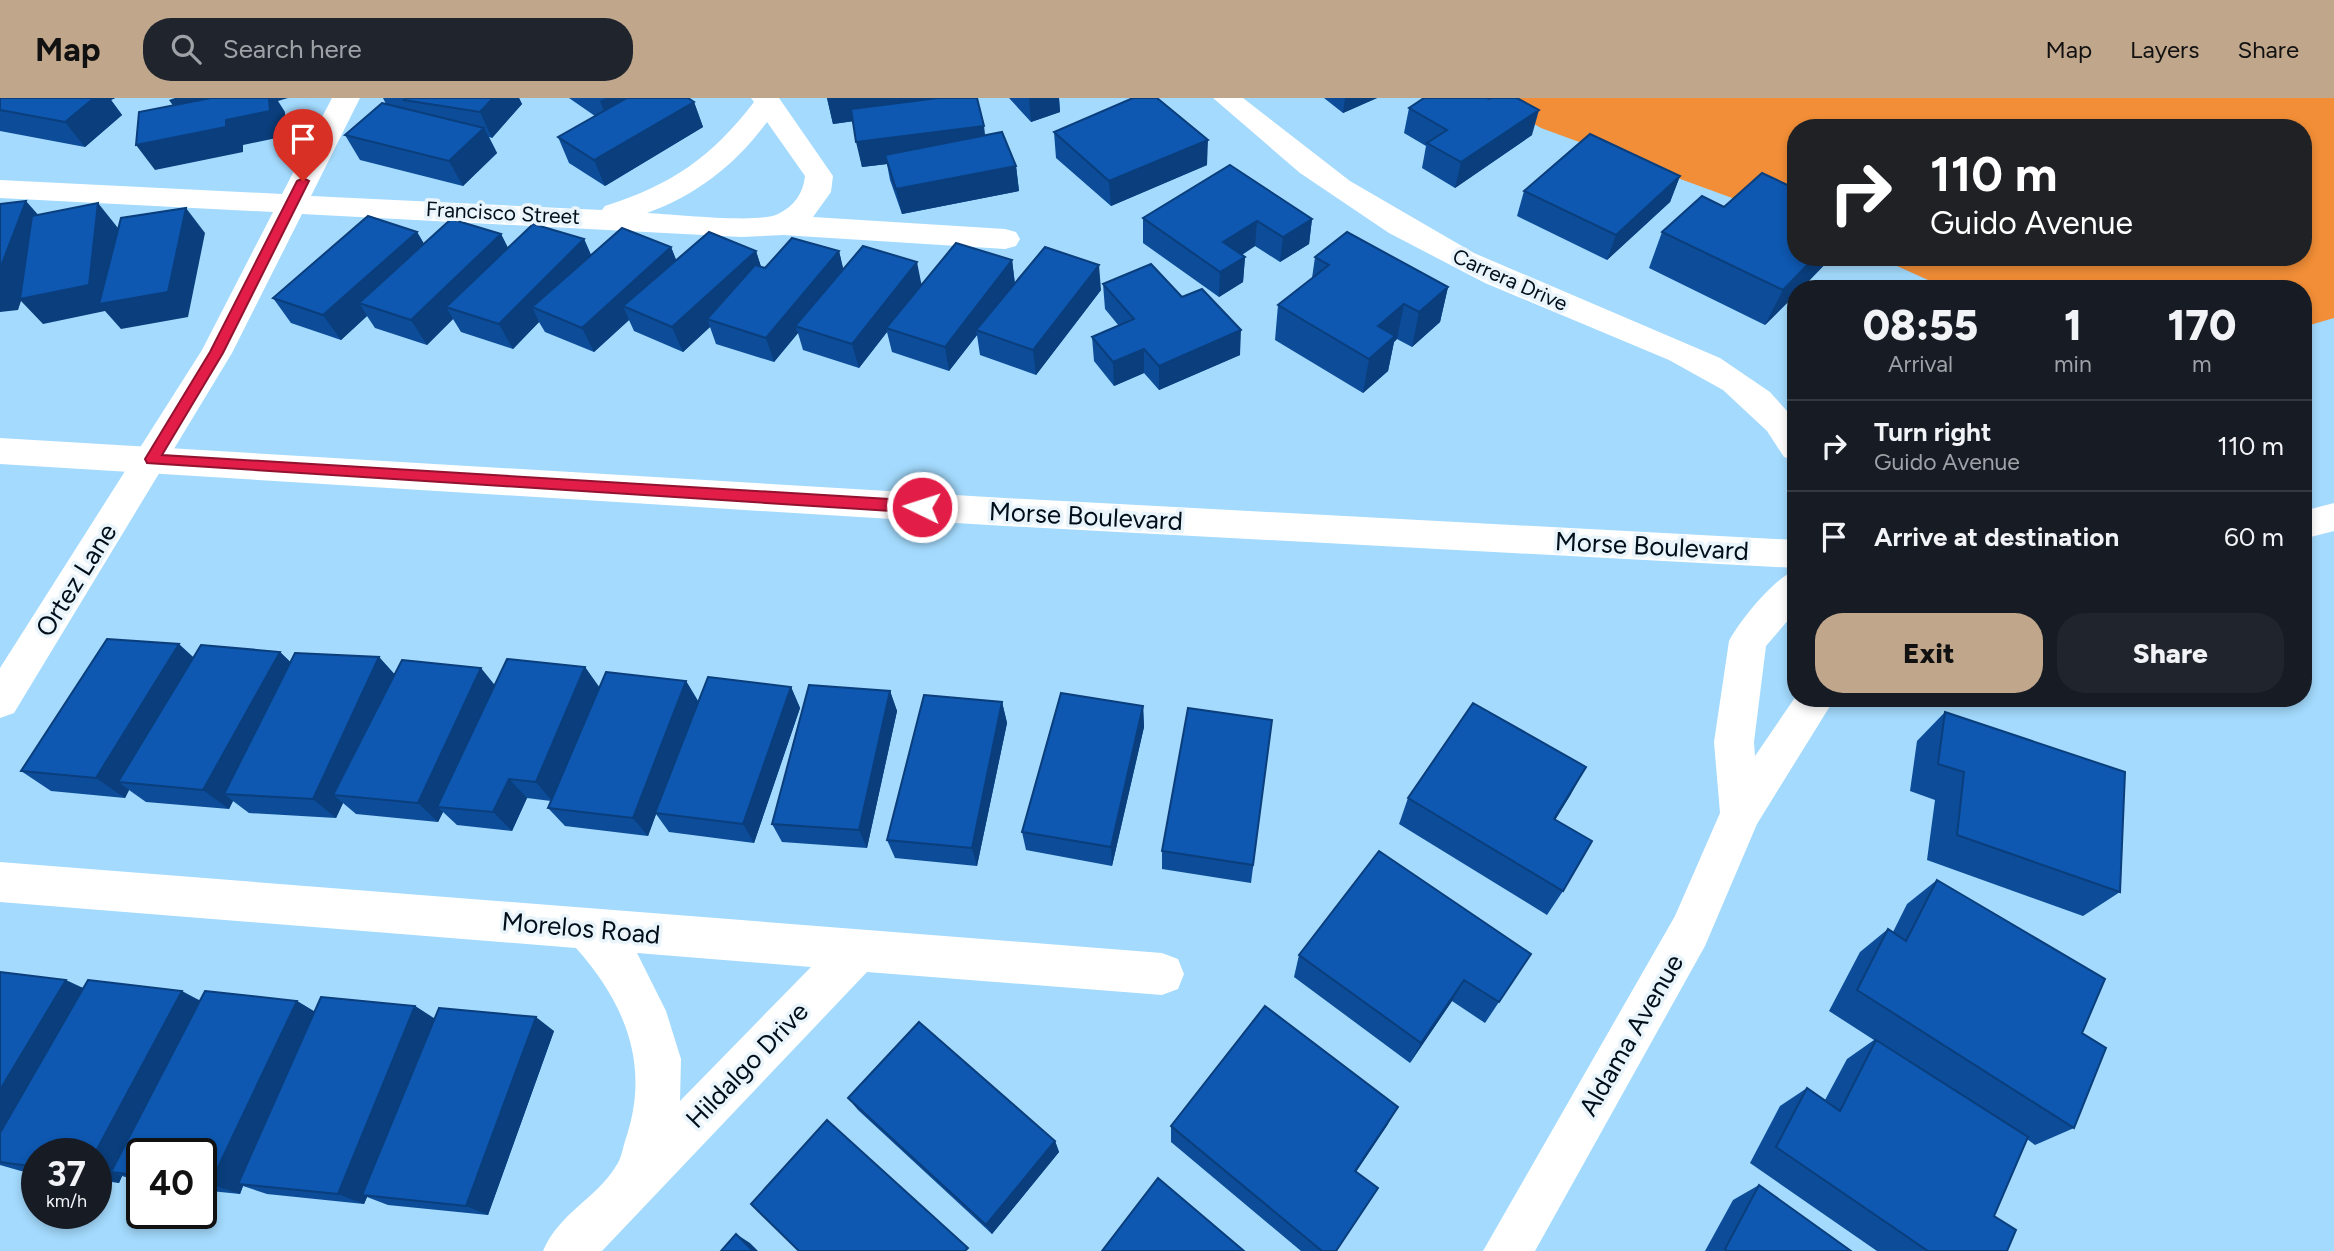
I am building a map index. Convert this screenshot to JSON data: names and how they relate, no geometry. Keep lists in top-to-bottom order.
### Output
{
  "streets": {
    "street": [
      "Francisco Street",
      "Carrera Drive",
      "Morse Boulevard",
      "Ortez Lane",
      "Morelos Road",
      "Aldama Avenue",
      "Hildalgo Drive"
    ]
  },
  "crossings": [
    ["Francisco Street", "Ortez Lane"],
    ["Morse Boulevard", "Ortez Lane"],
    ["Morelos Road", "Hildalgo Drive"]
  ],
  "page": {
    "header": "Map",
    "search": "Search here",
    "nav": ["Map", "Layers", "Share"],
    "turn": ["110 m", "Guido Avenue"],
    "eta": [
      "08:55",
      "Arrival",
      "1",
      "min",
      "170",
      "m"
    ],
    "list": [
      {
        "name": "Turn right",
        "note": "Guido Avenue",
        "value": "110 m"
      },
      {
        "name": "Arrive at destination",
        "value": "60 m"
      }
    ],
    "buttons": ["Exit", "Share"],
    "speed": "37 km/h",
    "limit": "40"
  }
}
